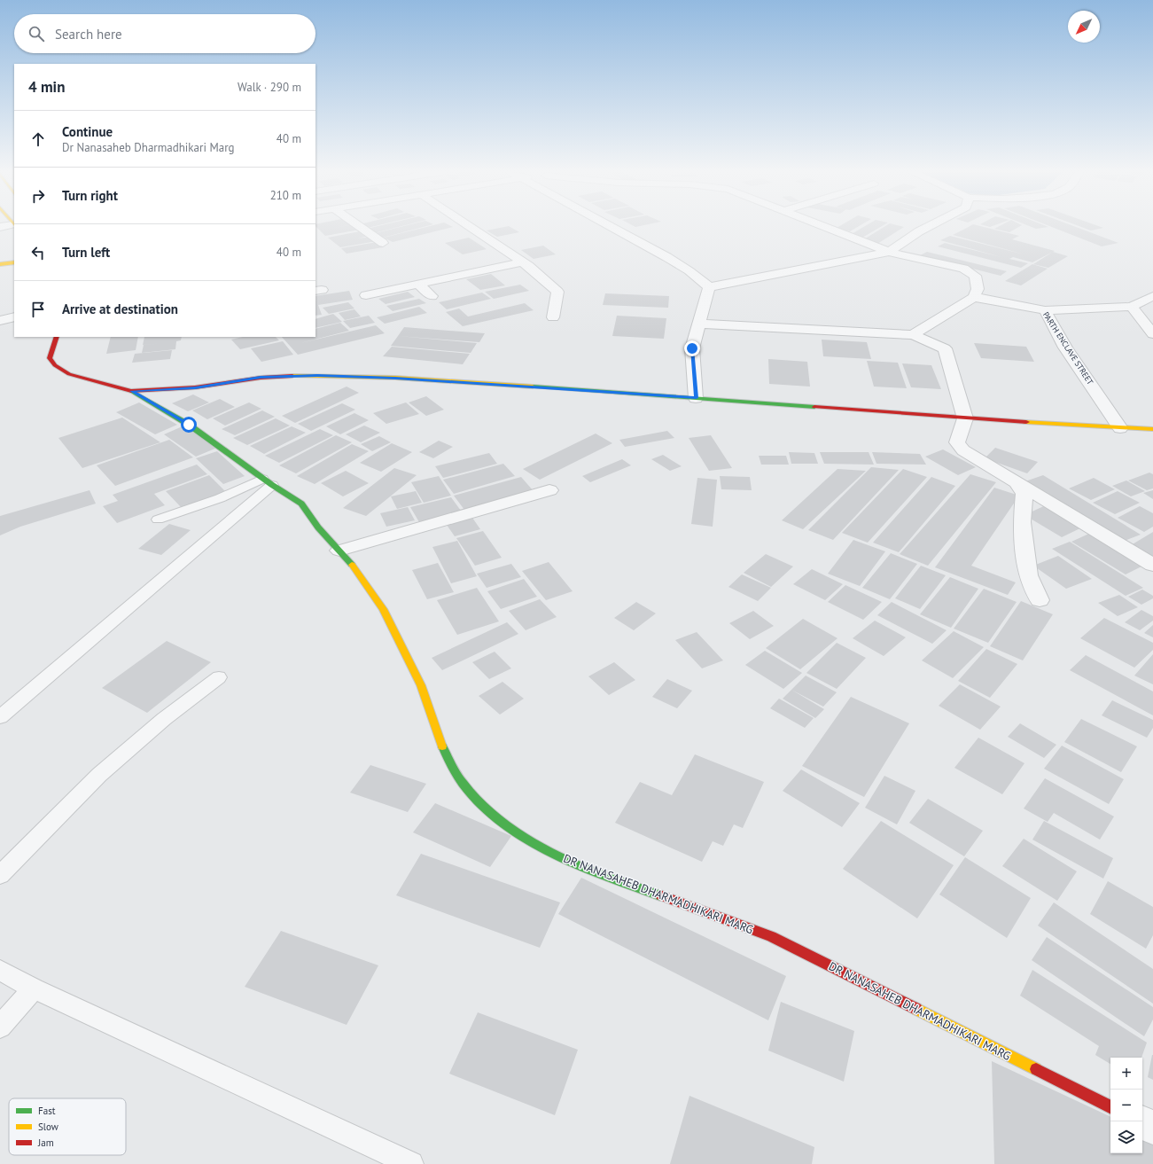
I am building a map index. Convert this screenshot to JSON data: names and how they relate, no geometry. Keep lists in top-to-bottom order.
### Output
{
  "streets": {
    "street": ["PARTH ENCLAVE STREET", "DR NANASAHEB DHARMADHIKARI MARG"]
  },
  "legend": ["Fast", "Slow", "Jam"],
  "north": "bottom left",
  "page": {
    "search": "Search here",
    "heading": ["4 min", "Walk · 290 m"],
    "list": [
      ["Continue", "Dr Nanasaheb Dharmadhikari Marg", "40 m"],
      ["Turn right", "210 m"],
      ["Turn left", "40 m"],
      "Arrive at destination"
    ],
    "map_buttons": ["+", "−"]
  }
}
